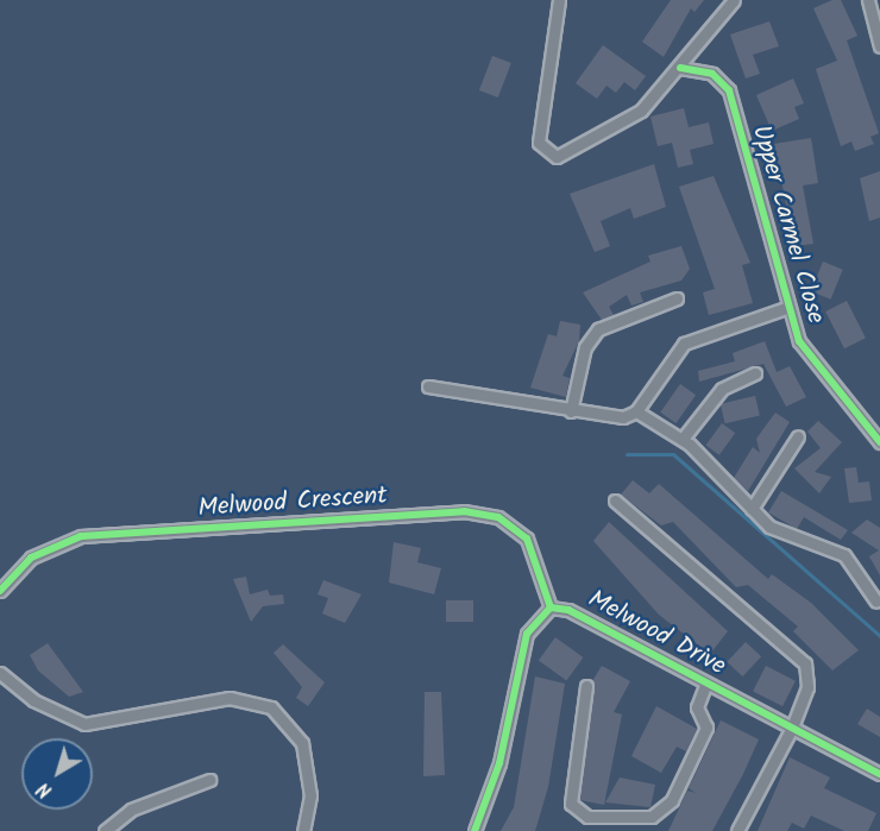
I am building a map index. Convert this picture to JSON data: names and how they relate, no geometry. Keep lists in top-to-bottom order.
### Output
{
  "streets": {
    "street": ["Upper Carmel Close", "Melwood Crescent", "Melwood Drive"]
  },
  "crossings": [
    ["Melwood Crescent", "Melwood Drive"]
  ],
  "north": "bottom left"
}
